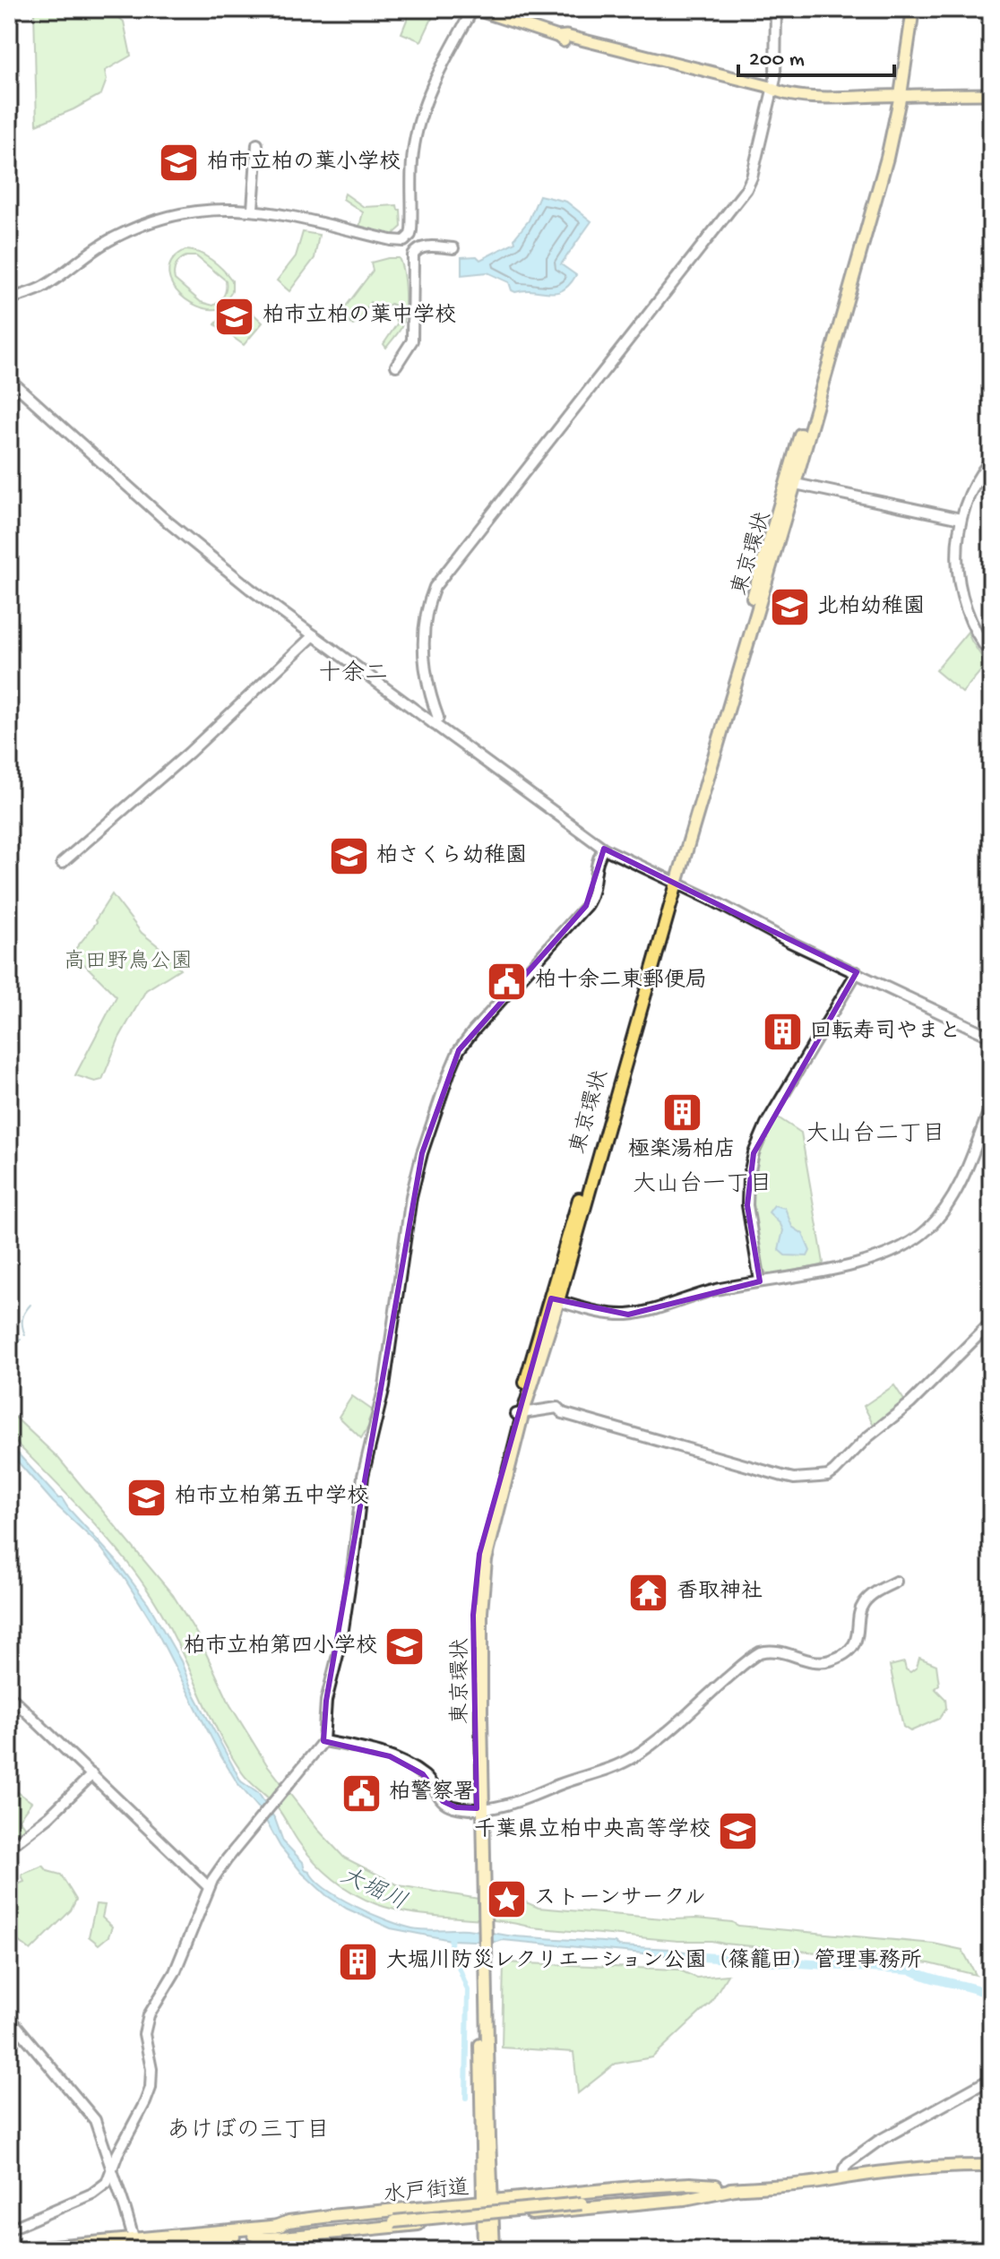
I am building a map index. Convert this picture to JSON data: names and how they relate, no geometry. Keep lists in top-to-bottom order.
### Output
{
  "streets": {
    "highway": ["東京環状", "水戸街道"]
  },
  "districts": [
    "十余二",
    "大山台二丁目",
    "大山台一丁目",
    "あけぼの三丁目"
  ],
  "water": ["大堀川"],
  "parks": ["高田野鳥公園"],
  "places": {
    "school or university": [
      "柏市立柏の葉小学校",
      "柏市立柏の葉中学校",
      "北柏幼稚園",
      "柏さくら幼稚園",
      "柏市立柏第五中学校",
      "柏市立柏第四小学校",
      "千葉県立柏中央高等学校"
    ],
    "public building": ["柏十余二東郵便局", "柏警察署"],
    "building": ["回転寿司やまと", "極楽湯柏店", "大堀川防災レクリエーション公園（篠籠田）管理事務所"],
    "temple": ["香取神社"],
    "place": ["ストーンサークル"]
  },
  "scale_bar": "200 m"
}
